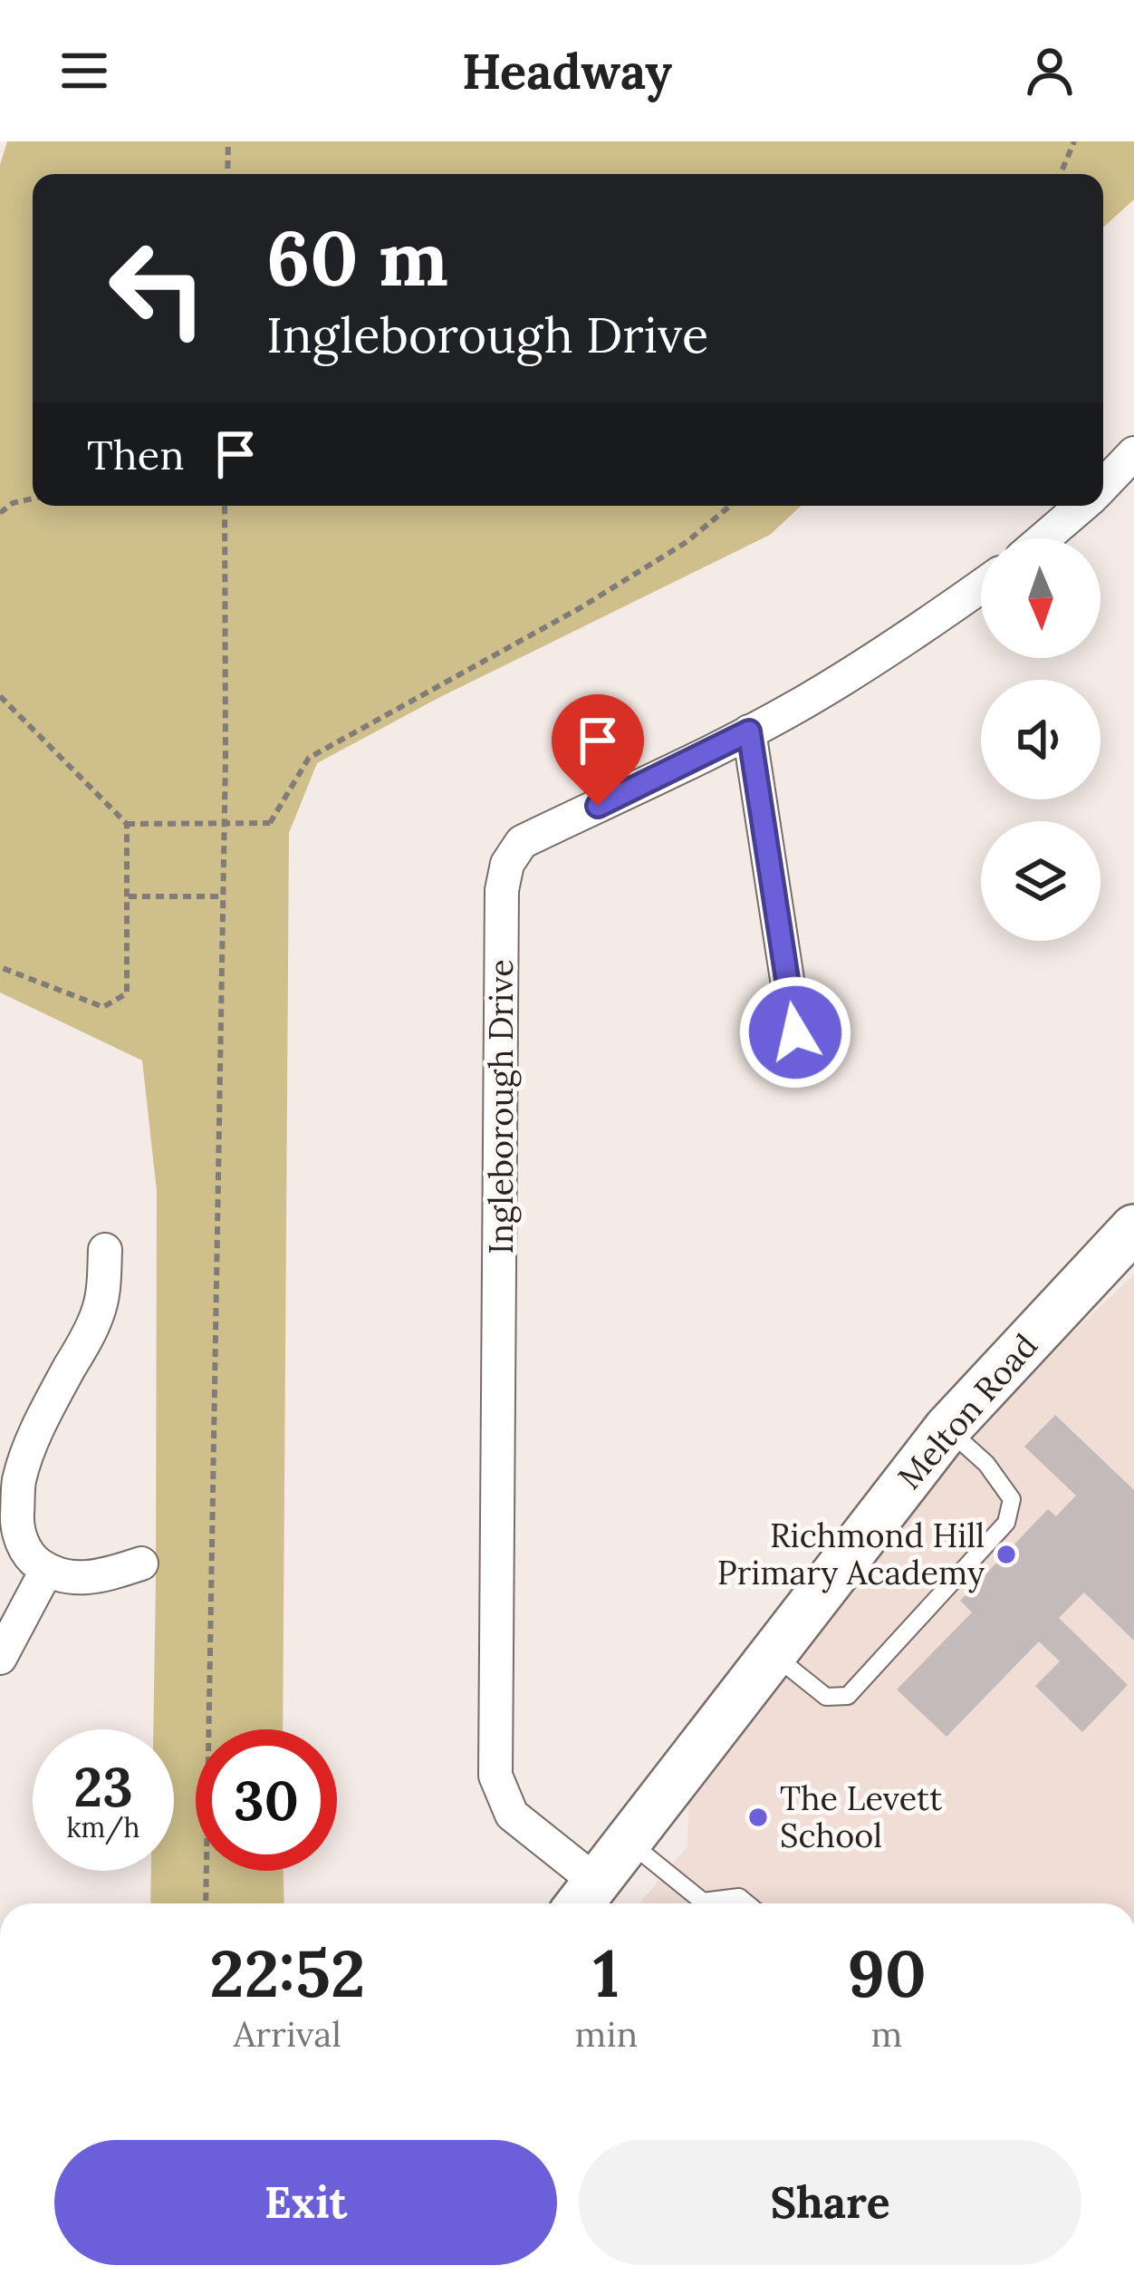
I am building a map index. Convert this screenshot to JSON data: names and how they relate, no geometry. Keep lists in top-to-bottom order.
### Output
{
  "streets": {
    "street": ["Ingleborough Drive", "Melton Road"]
  },
  "crossings": [
    ["Ingleborough Drive", "Melton Road"]
  ],
  "places": ["Richmond Hill Primary Academy", "The Levett School"],
  "north": "bottom",
  "page": {
    "header": "Headway",
    "turn": ["60 m", "Ingleborough Drive"],
    "then": "Then",
    "speed": "23 km/h",
    "limit": "30",
    "eta": [
      "22:52",
      "Arrival",
      "1",
      "min",
      "90",
      "m"
    ],
    "buttons": ["Exit", "Share"]
  }
}
